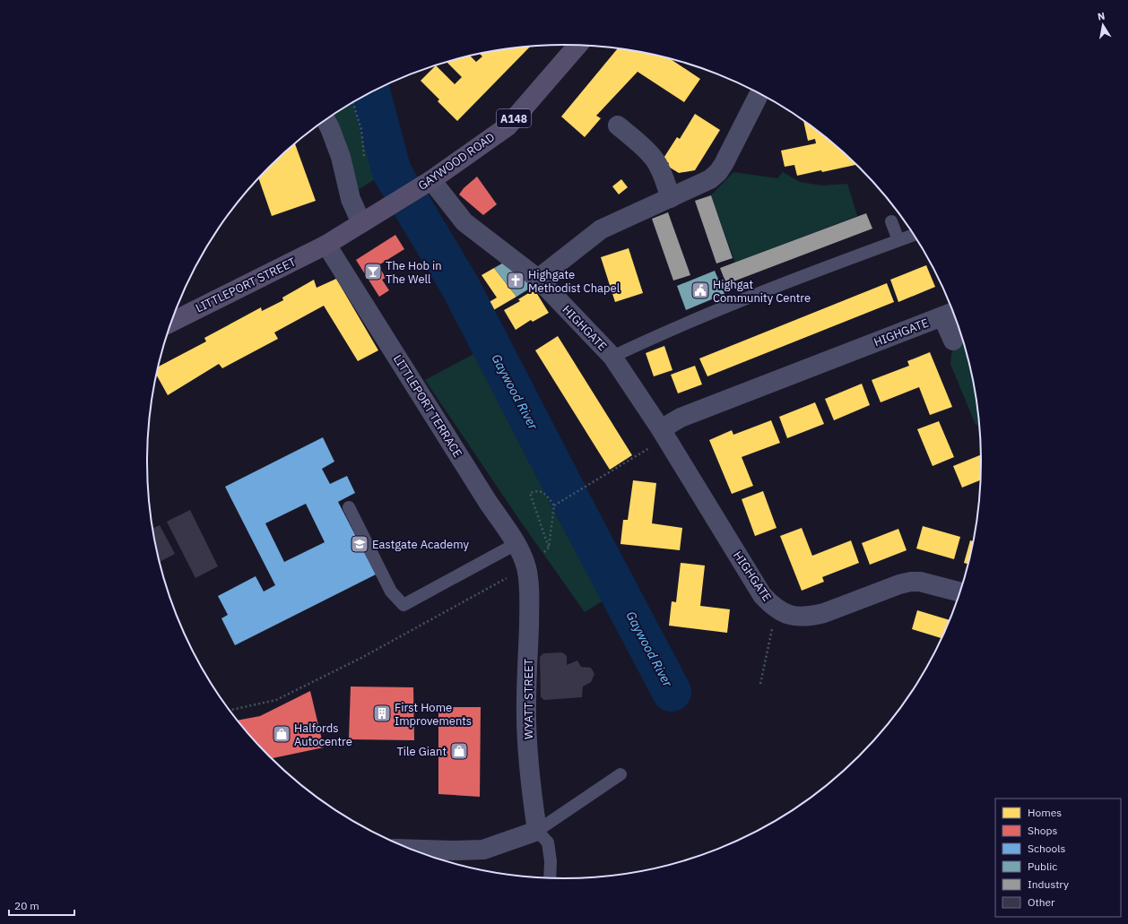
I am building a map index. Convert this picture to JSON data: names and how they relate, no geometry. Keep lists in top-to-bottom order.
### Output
{
  "streets": {
    "main road": ["A148", "GAYWOOD ROAD", "LITTLEPORT STREET"],
    "street": ["HIGHGATE", "LITTLEPORT TERRACE", "WYATT STREET"]
  },
  "crossings": [
    ["GAYWOOD ROAD", "LITTLEPORT STREET"],
    ["GAYWOOD ROAD", "HIGHGATE"],
    ["GAYWOOD ROAD", "LITTLEPORT TERRACE"],
    ["LITTLEPORT STREET", "LITTLEPORT TERRACE"],
    ["LITTLEPORT TERRACE", "WYATT STREET"]
  ],
  "water": ["Gaywood River"],
  "places": {
    "bar": ["The Hob in The Well"],
    "church": ["Highgate Methodist Chapel"],
    "public building": ["Highgat Community Centre"],
    "school or university": ["Eastgate Academy"],
    "building": ["First Home Improvements"],
    "shop": ["Halfords Autocentre", "Tile Giant"]
  },
  "legend": [
    "Homes",
    "Shops",
    "Schools",
    "Public",
    "Industry",
    "Other"
  ],
  "scale_bar": "20 m",
  "north": "top"
}
